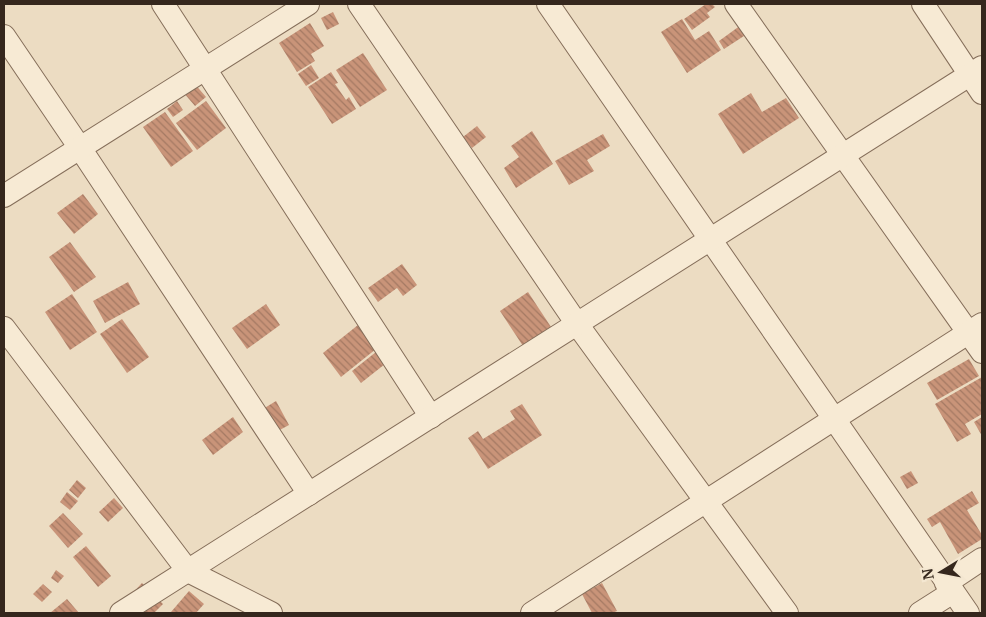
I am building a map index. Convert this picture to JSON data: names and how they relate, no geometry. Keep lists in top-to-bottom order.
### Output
{
  "north": "left"
}
